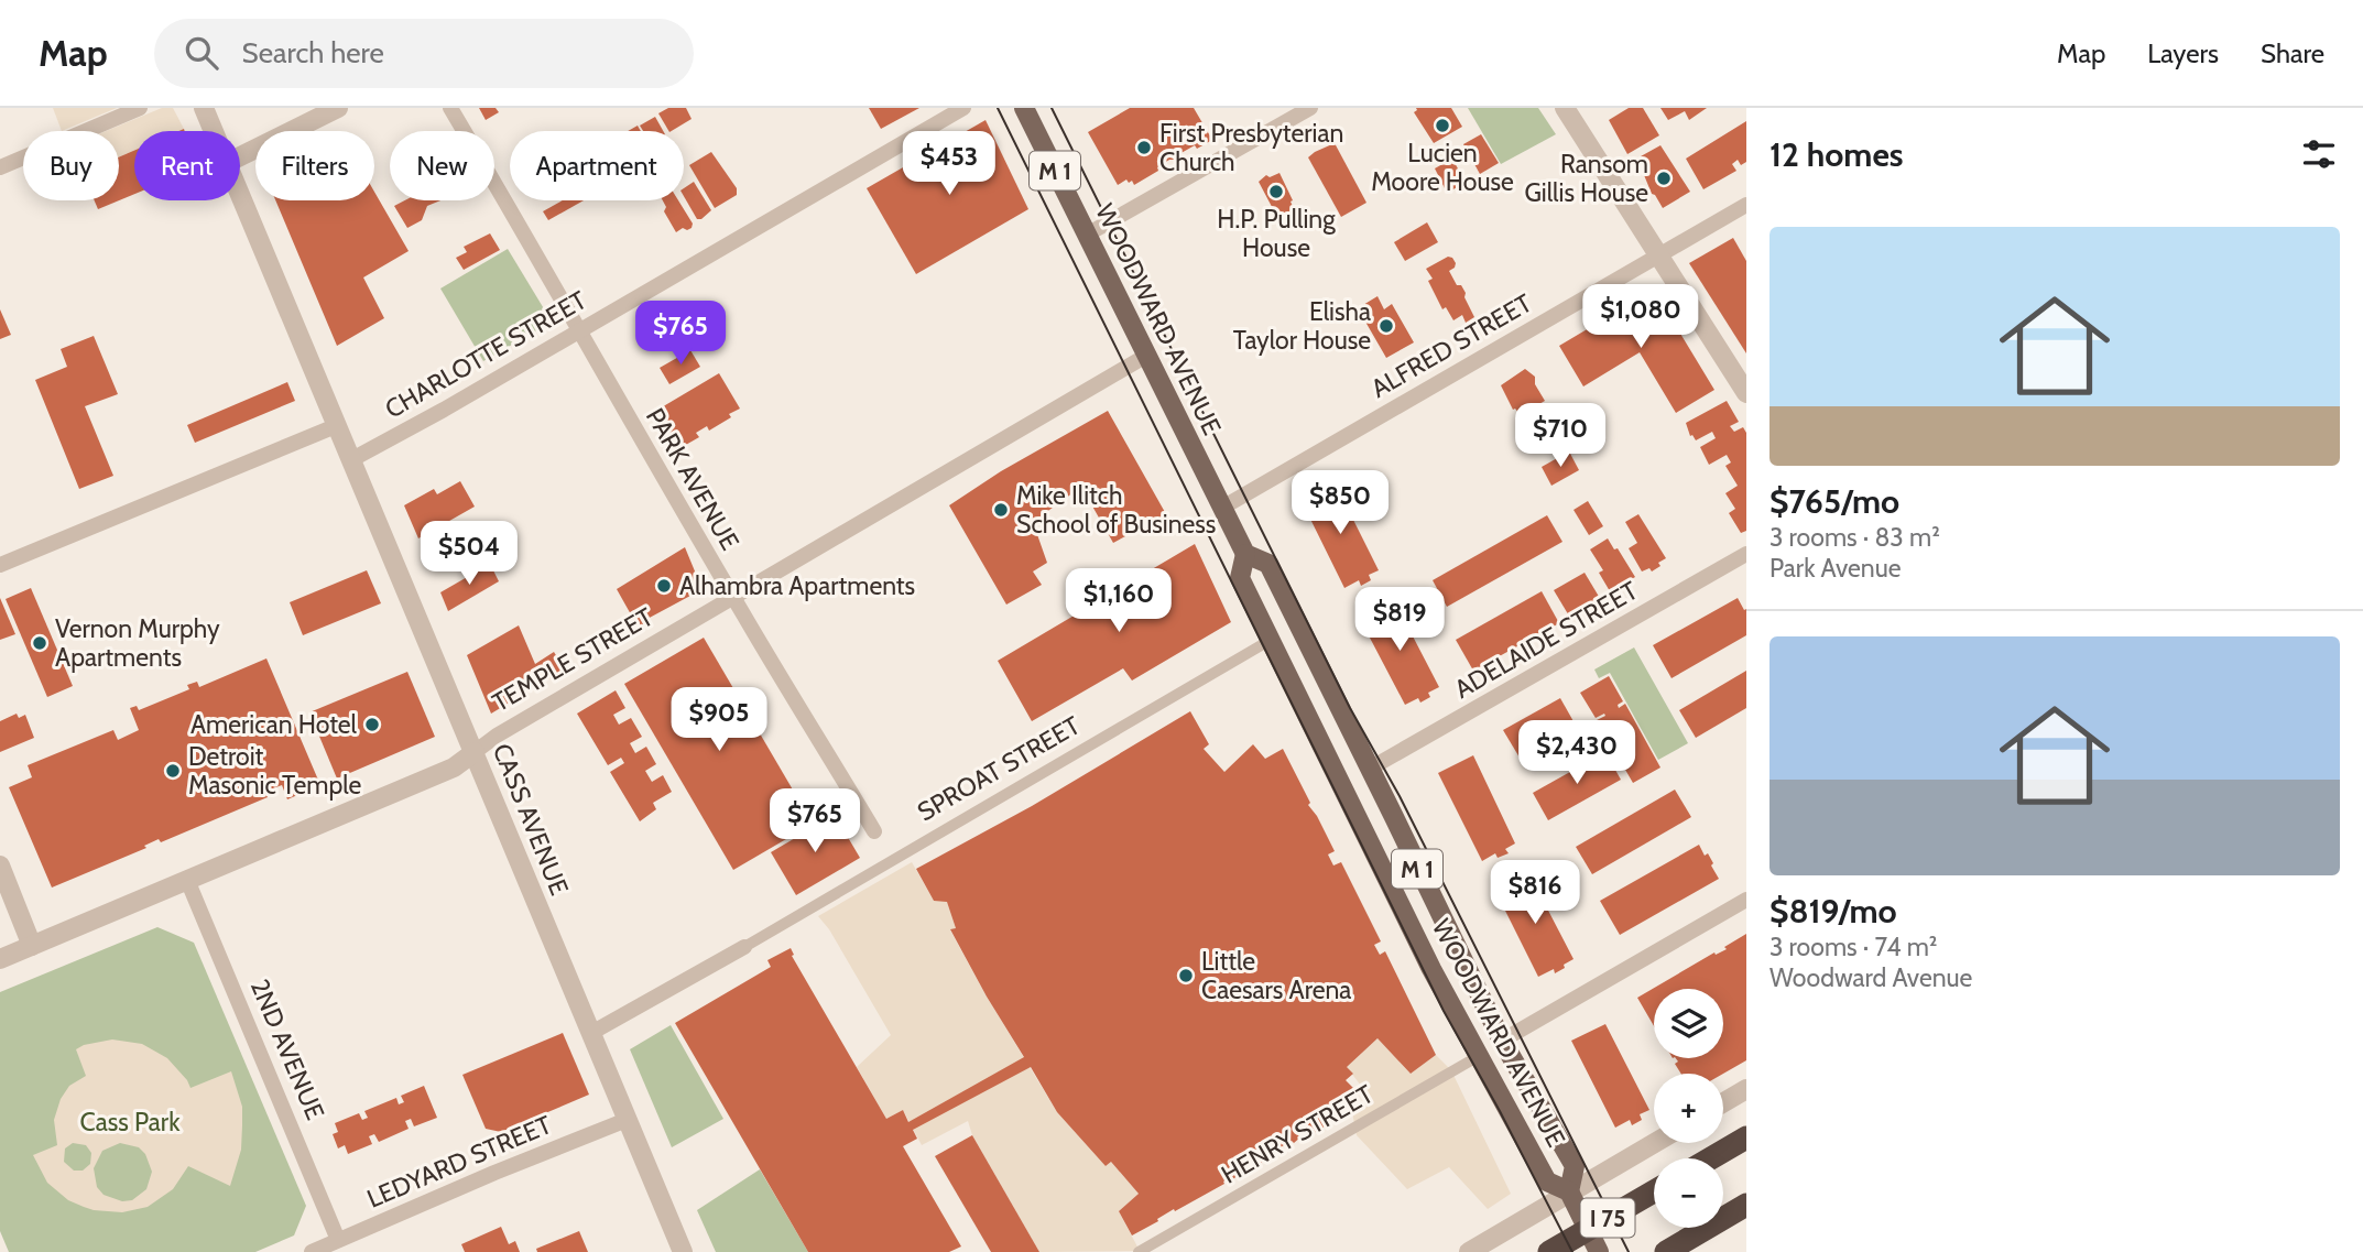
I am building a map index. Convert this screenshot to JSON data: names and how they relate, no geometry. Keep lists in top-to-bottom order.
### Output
{
  "streets": {
    "highway": ["I 75"],
    "main road": ["M 1", "WOODWARD AVENUE"],
    "street": [
      "ALFRED STREET",
      "CHARLOTTE STREET",
      "PARK AVENUE",
      "ADELAIDE STREET",
      "TEMPLE STREET",
      "SPROAT STREET",
      "CASS AVENUE",
      "2ND AVENUE",
      "HENRY STREET",
      "LEDYARD STREET"
    ]
  },
  "crossings": [
    ["WOODWARD AVENUE", "ALFRED STREET"],
    ["WOODWARD AVENUE", "ADELAIDE STREET"],
    ["WOODWARD AVENUE", "TEMPLE STREET"],
    ["WOODWARD AVENUE", "SPROAT STREET"],
    ["WOODWARD AVENUE", "HENRY STREET"],
    ["CHARLOTTE STREET", "PARK AVENUE"],
    ["CHARLOTTE STREET", "CASS AVENUE"],
    ["PARK AVENUE", "TEMPLE STREET"],
    ["TEMPLE STREET", "CASS AVENUE"],
    ["TEMPLE STREET", "2ND AVENUE"],
    ["SPROAT STREET", "CASS AVENUE"],
    ["CASS AVENUE", "LEDYARD STREET"],
    ["2ND AVENUE", "LEDYARD STREET"]
  ],
  "parks": ["Cass Park"],
  "places": [
    "Lucien Moore House",
    "First Presbyterian Church",
    "Ransom Gillis House",
    "H.P. Pulling House",
    "Elisha Taylor House",
    "Mike Ilitch School of Business",
    "Alhambra Apartments",
    "Vernon Murphy Apartments",
    "American Hotel",
    "Detroit Masonic Temple",
    "Little Caesars Arena"
  ],
  "page": {
    "header": "Map",
    "search": "Search here",
    "nav": ["Map", "Layers", "Share"],
    "heading": "12 homes",
    "price": [
      "$453",
      "$1,080",
      "$765",
      "$710",
      "$850",
      "$504",
      "$1,160",
      "$819",
      "$905",
      "$2,430",
      "$765",
      "$816"
    ],
    "chip": [
      "Buy",
      "Rent",
      "Filters",
      "New",
      "Apartment"
    ],
    "list": [
      {
        "name": "$765/mo",
        "note": "3 rooms · 83 m² · Park Avenue"
      },
      {
        "name": "$819/mo",
        "note": "3 rooms · 74 m² · Woodward Avenue"
      }
    ],
    "map_buttons": ["+", "−"]
  }
}
